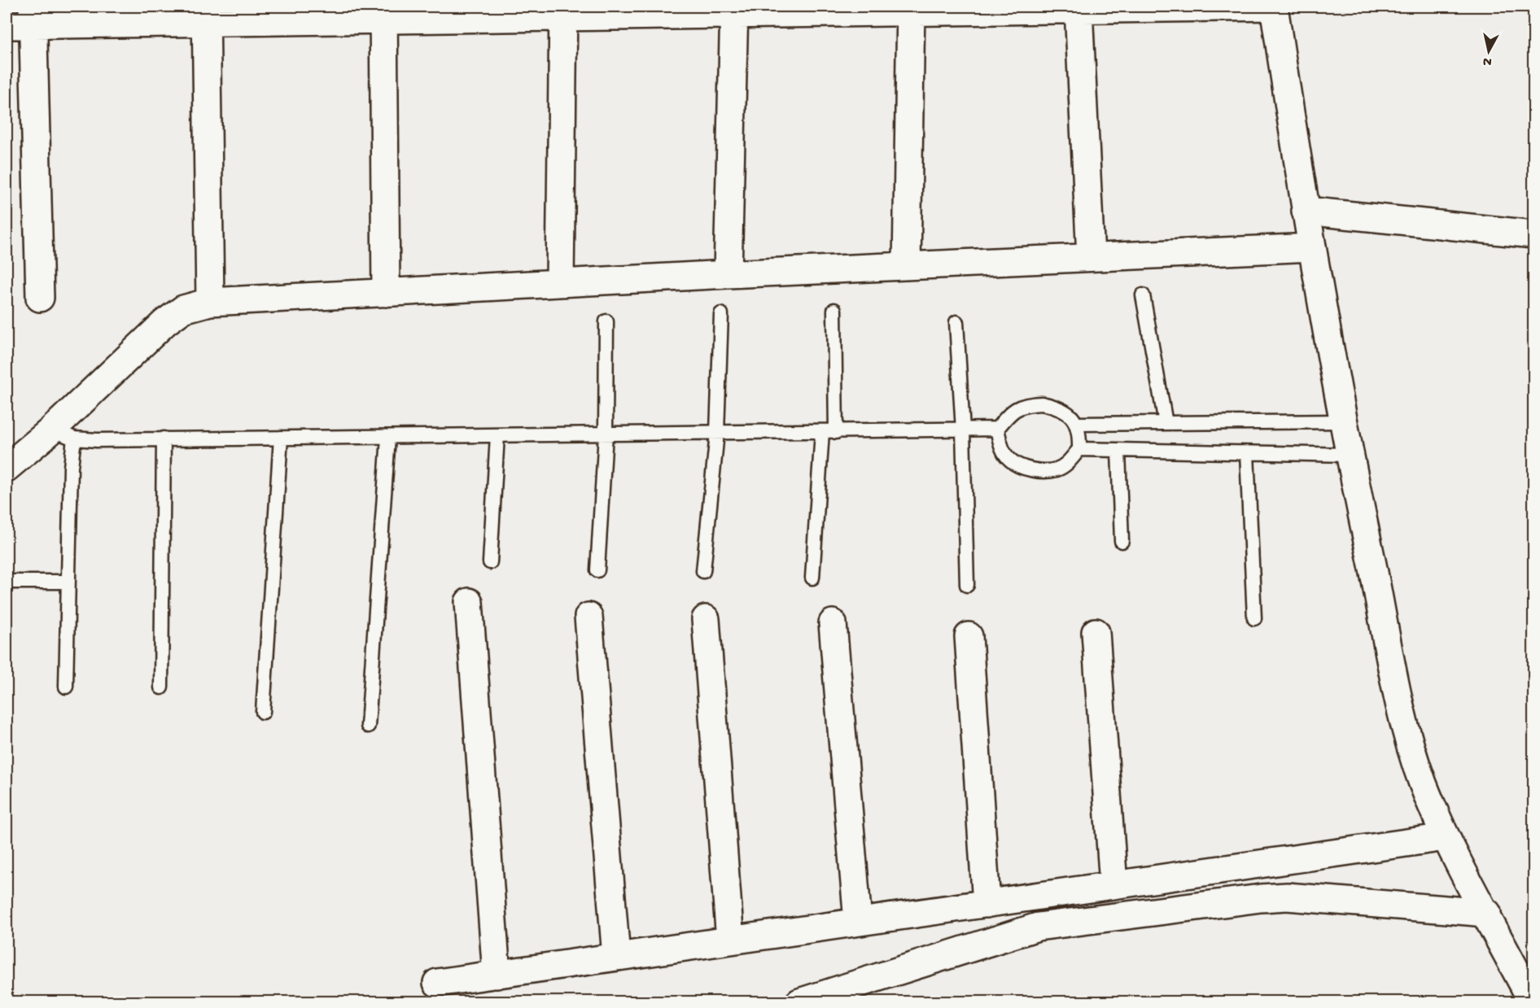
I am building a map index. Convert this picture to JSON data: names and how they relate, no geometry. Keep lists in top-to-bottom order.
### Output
{
  "north": "bottom"
}
